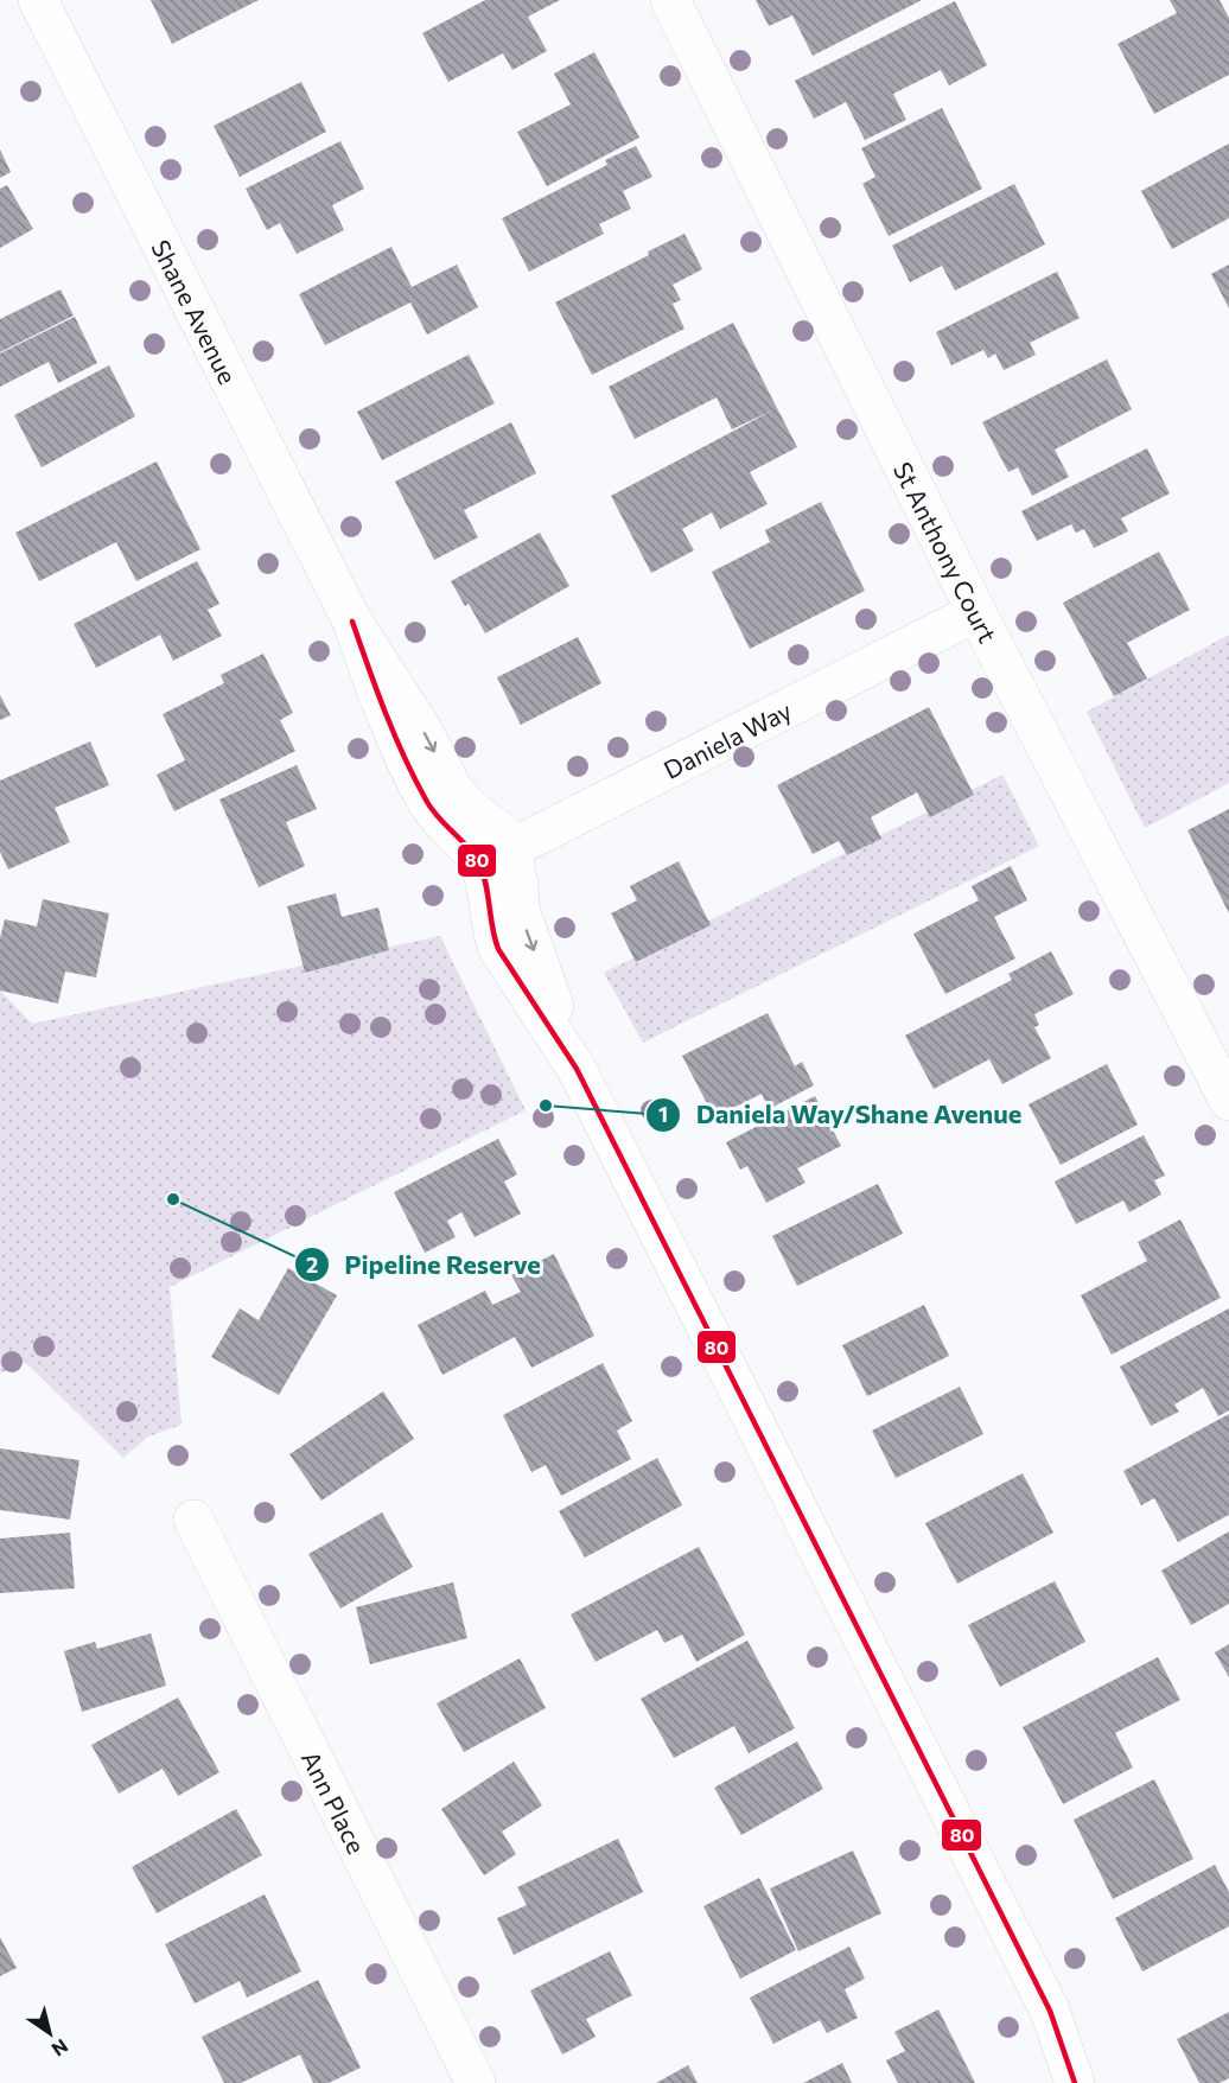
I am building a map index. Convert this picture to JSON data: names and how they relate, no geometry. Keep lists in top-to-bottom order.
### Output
{
  "streets": {
    "street": [
      "Shane Avenue",
      "St Anthony Court",
      "Daniela Way",
      "Ann Place"
    ]
  },
  "crossings": [
    ["Shane Avenue", "Daniela Way"],
    ["St Anthony Court", "Daniela Way"]
  ],
  "places": ["Daniela Way/Shane Avenue", "Pipeline Reserve"],
  "lines": ["transit line 80"],
  "north": "bottom right"
}
